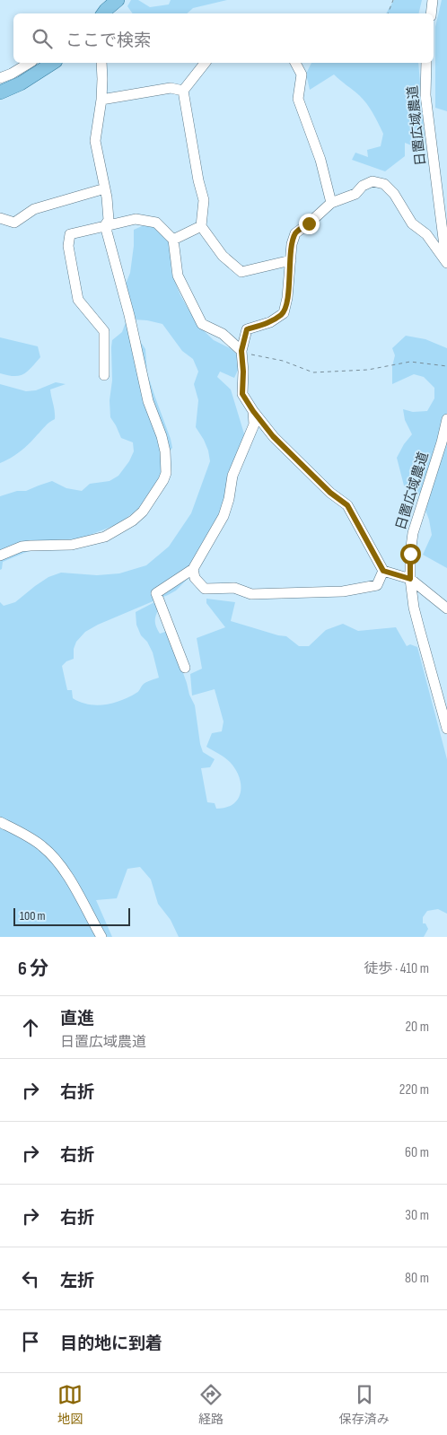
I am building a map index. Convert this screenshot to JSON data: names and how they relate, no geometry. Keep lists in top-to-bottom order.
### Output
{
  "streets": {
    "street": ["日置広域農道"]
  },
  "scale_bar": "100 m",
  "page": {
    "search": "ここで検索",
    "scale": "100 m",
    "heading": ["6 分", "徒歩 · 410 m"],
    "list": [
      ["直進", "日置広域農道", "20 m"],
      ["右折", "220 m"],
      ["右折", "60 m"],
      ["右折", "30 m"],
      ["左折", "80 m"],
      "目的地に到着"
    ],
    "nav": ["地図", "経路", "保存済み"]
  }
}
